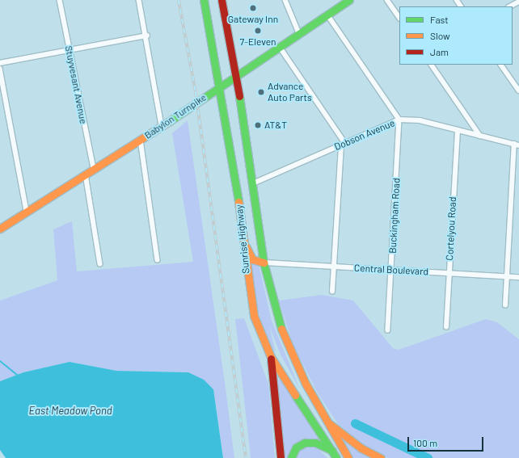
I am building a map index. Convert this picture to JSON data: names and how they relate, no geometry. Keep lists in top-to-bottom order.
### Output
{
  "streets": {
    "main road": ["Babylon Turnpike", "Sunrise Highway"],
    "street": [
      "Stuyvesant Avenue",
      "Dobson Avenue",
      "Buckingham Road",
      "Cortelyou Road",
      "Central Boulevard"
    ]
  },
  "crossings": [
    ["Stuyvesant Avenue", "Babylon Turnpike"],
    ["Babylon Turnpike", "Sunrise Highway"],
    ["Dobson Avenue", "Buckingham Road"],
    ["Dobson Avenue", "Cortelyou Road"],
    ["Dobson Avenue", "Sunrise Highway"],
    ["Buckingham Road", "Central Boulevard"],
    ["Cortelyou Road", "Central Boulevard"],
    ["Sunrise Highway", "Central Boulevard"]
  ],
  "water": ["East Meadow Pond"],
  "places": [
    "Gateway Inn",
    "7-Eleven",
    "Advance Auto Parts",
    "AT&T"
  ],
  "legend": ["Fast", "Slow", "Jam"],
  "scale_bar": "100 m"
}
